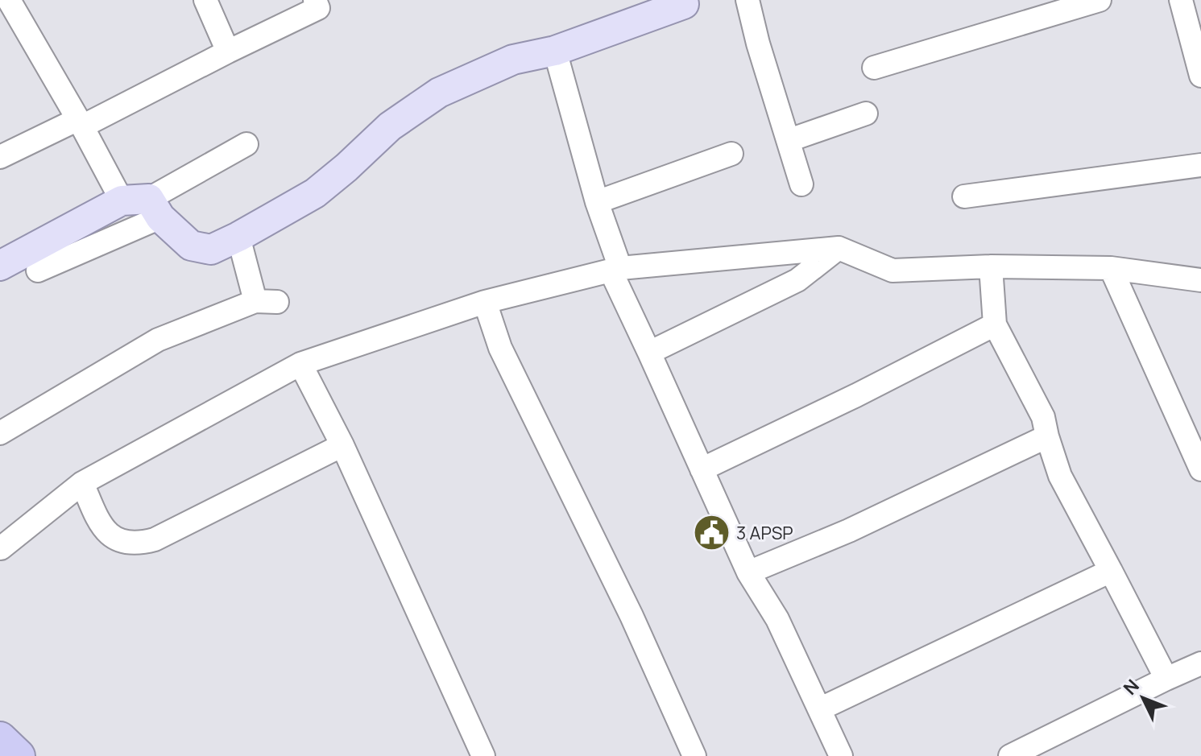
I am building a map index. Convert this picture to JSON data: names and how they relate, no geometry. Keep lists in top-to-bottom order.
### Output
{
  "places": {
    "public building": ["3 APSP"]
  },
  "north": "top left"
}
